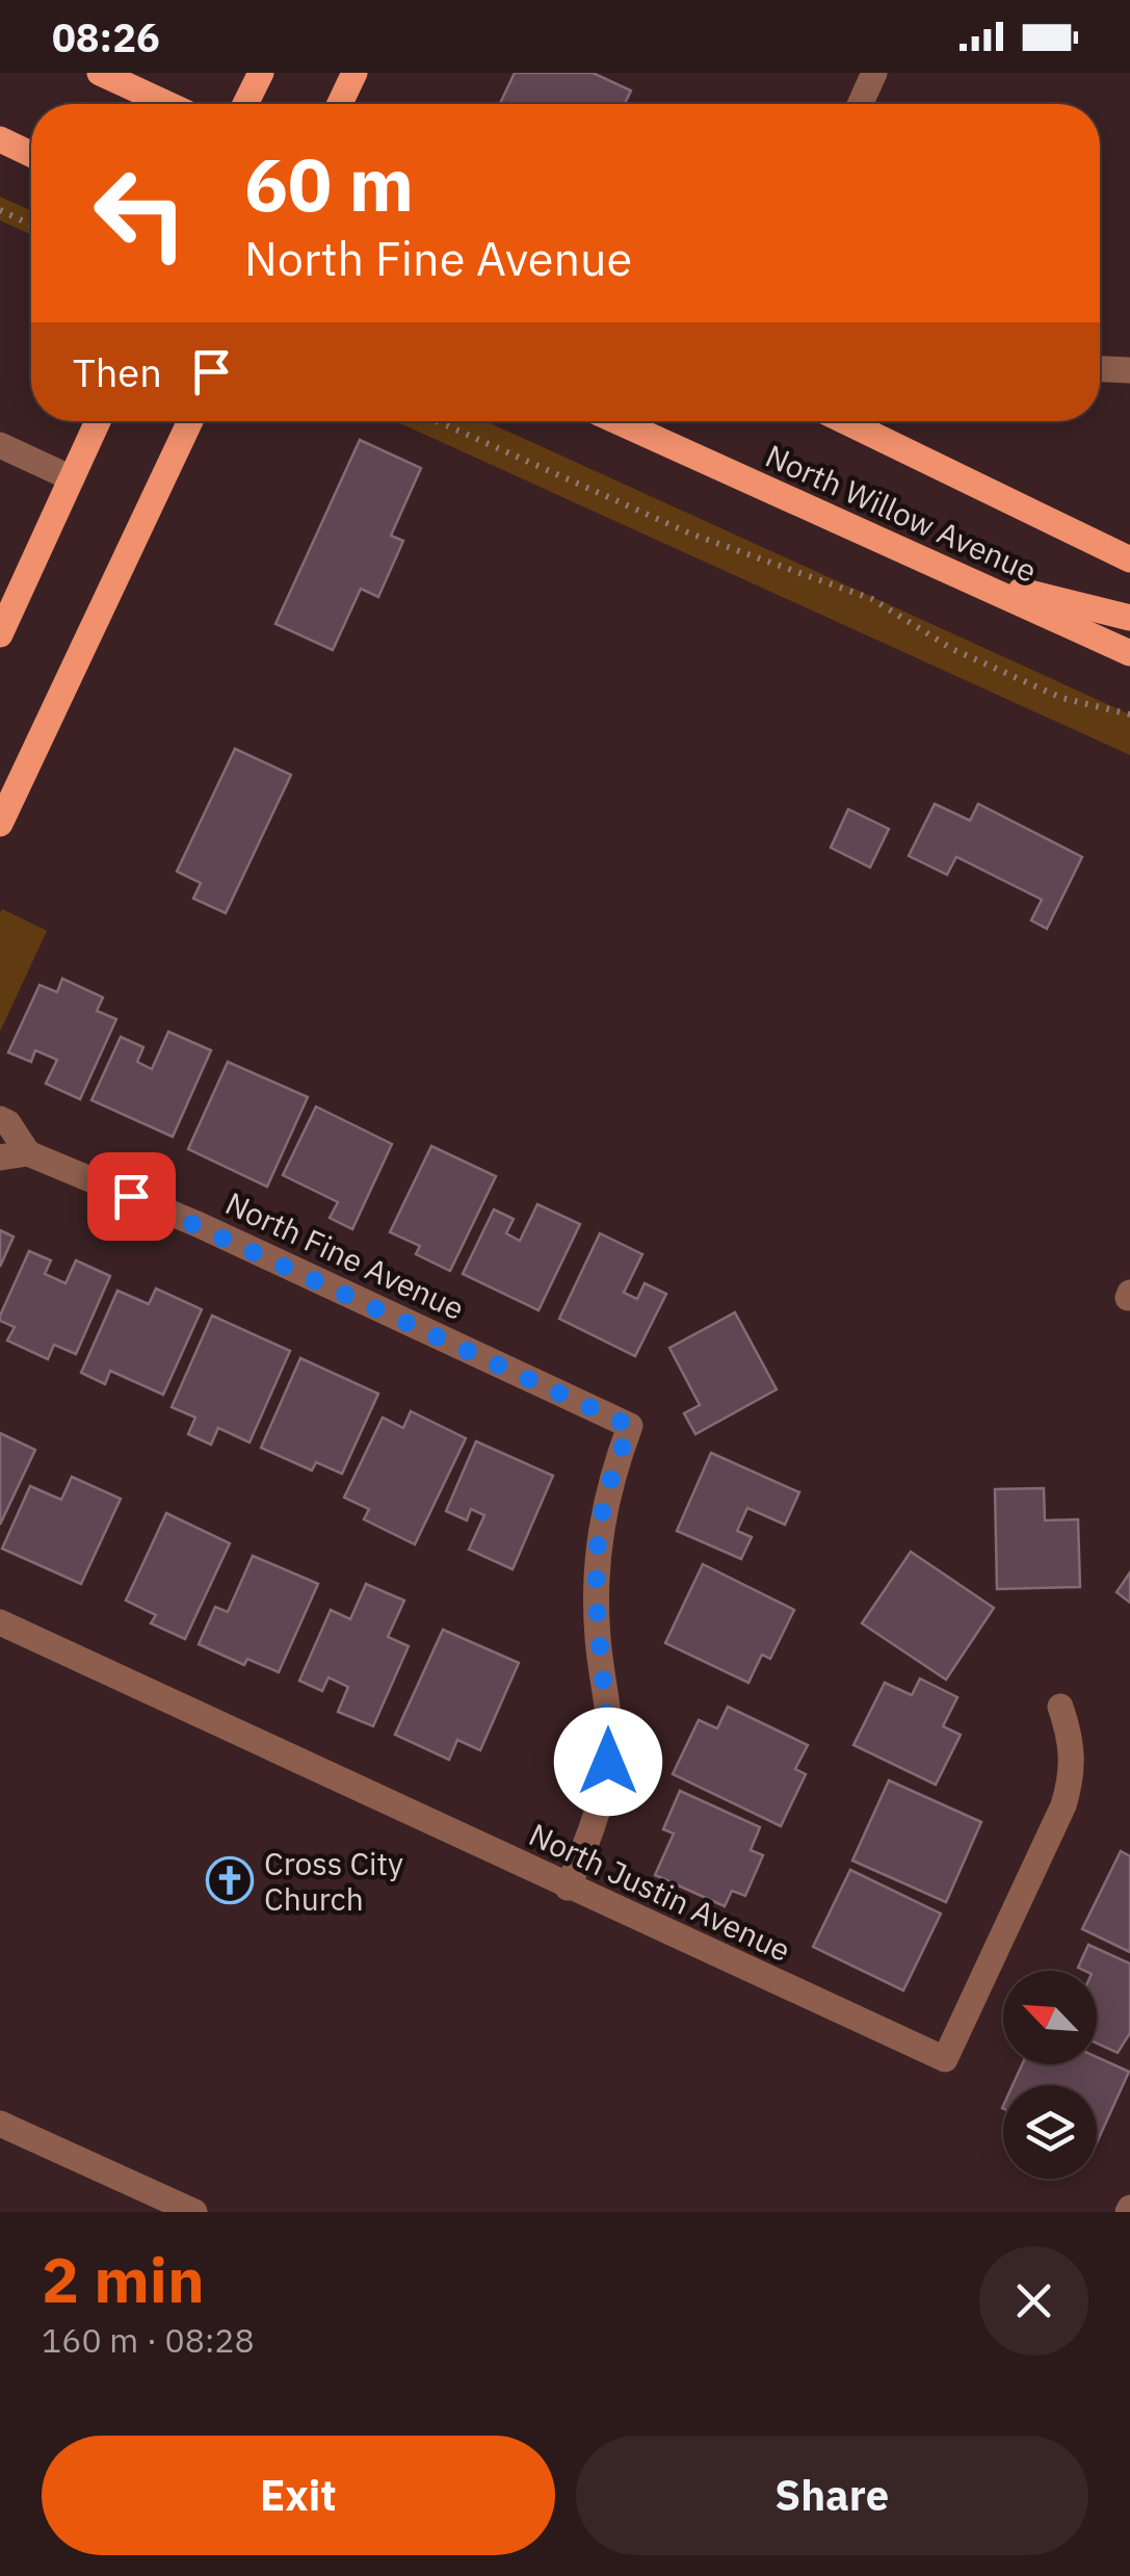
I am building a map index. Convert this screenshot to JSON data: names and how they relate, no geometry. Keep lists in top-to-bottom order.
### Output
{
  "streets": {
    "main road": ["North Willow Avenue"],
    "street": ["North Fine Avenue", "North Justin Avenue"]
  },
  "crossings": [
    ["North Fine Avenue", "North Justin Avenue"]
  ],
  "places": {
    "church": ["Cross City Church"]
  },
  "north": "top left",
  "page": {
    "status": "08:26",
    "turn": ["60 m", "North Fine Avenue"],
    "then": "Then",
    "heading": ["2 min", "160 m · 08:28"],
    "buttons": ["Exit", "Share"]
  }
}
